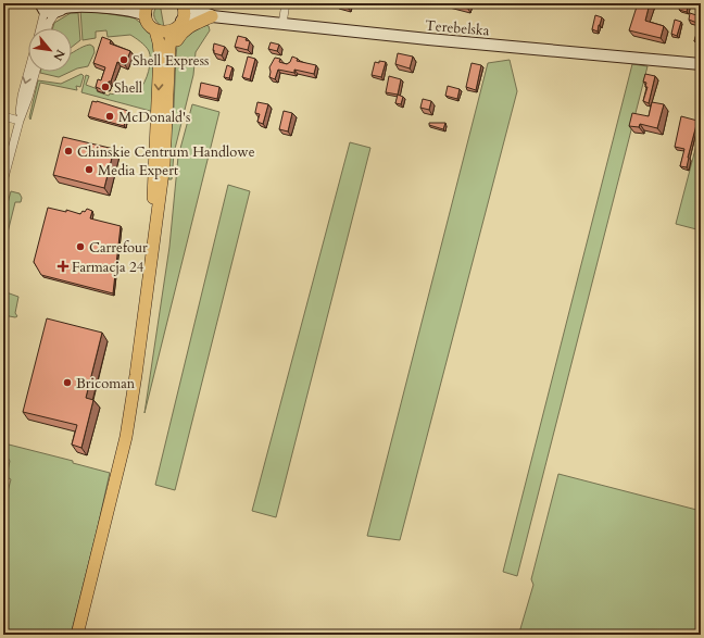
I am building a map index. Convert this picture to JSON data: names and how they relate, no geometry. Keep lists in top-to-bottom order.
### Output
{
  "streets": {
    "street": ["Terebelska"]
  },
  "places": {
    "other": [
      "Shell Express",
      "Shell",
      "McDonald's",
      "Chinskie Centrum Handlowe",
      "Media Expert",
      "Carrefour",
      "Bricoman"
    ],
    "health": ["Farmacja 24"]
  },
  "north": "bottom right"
}
